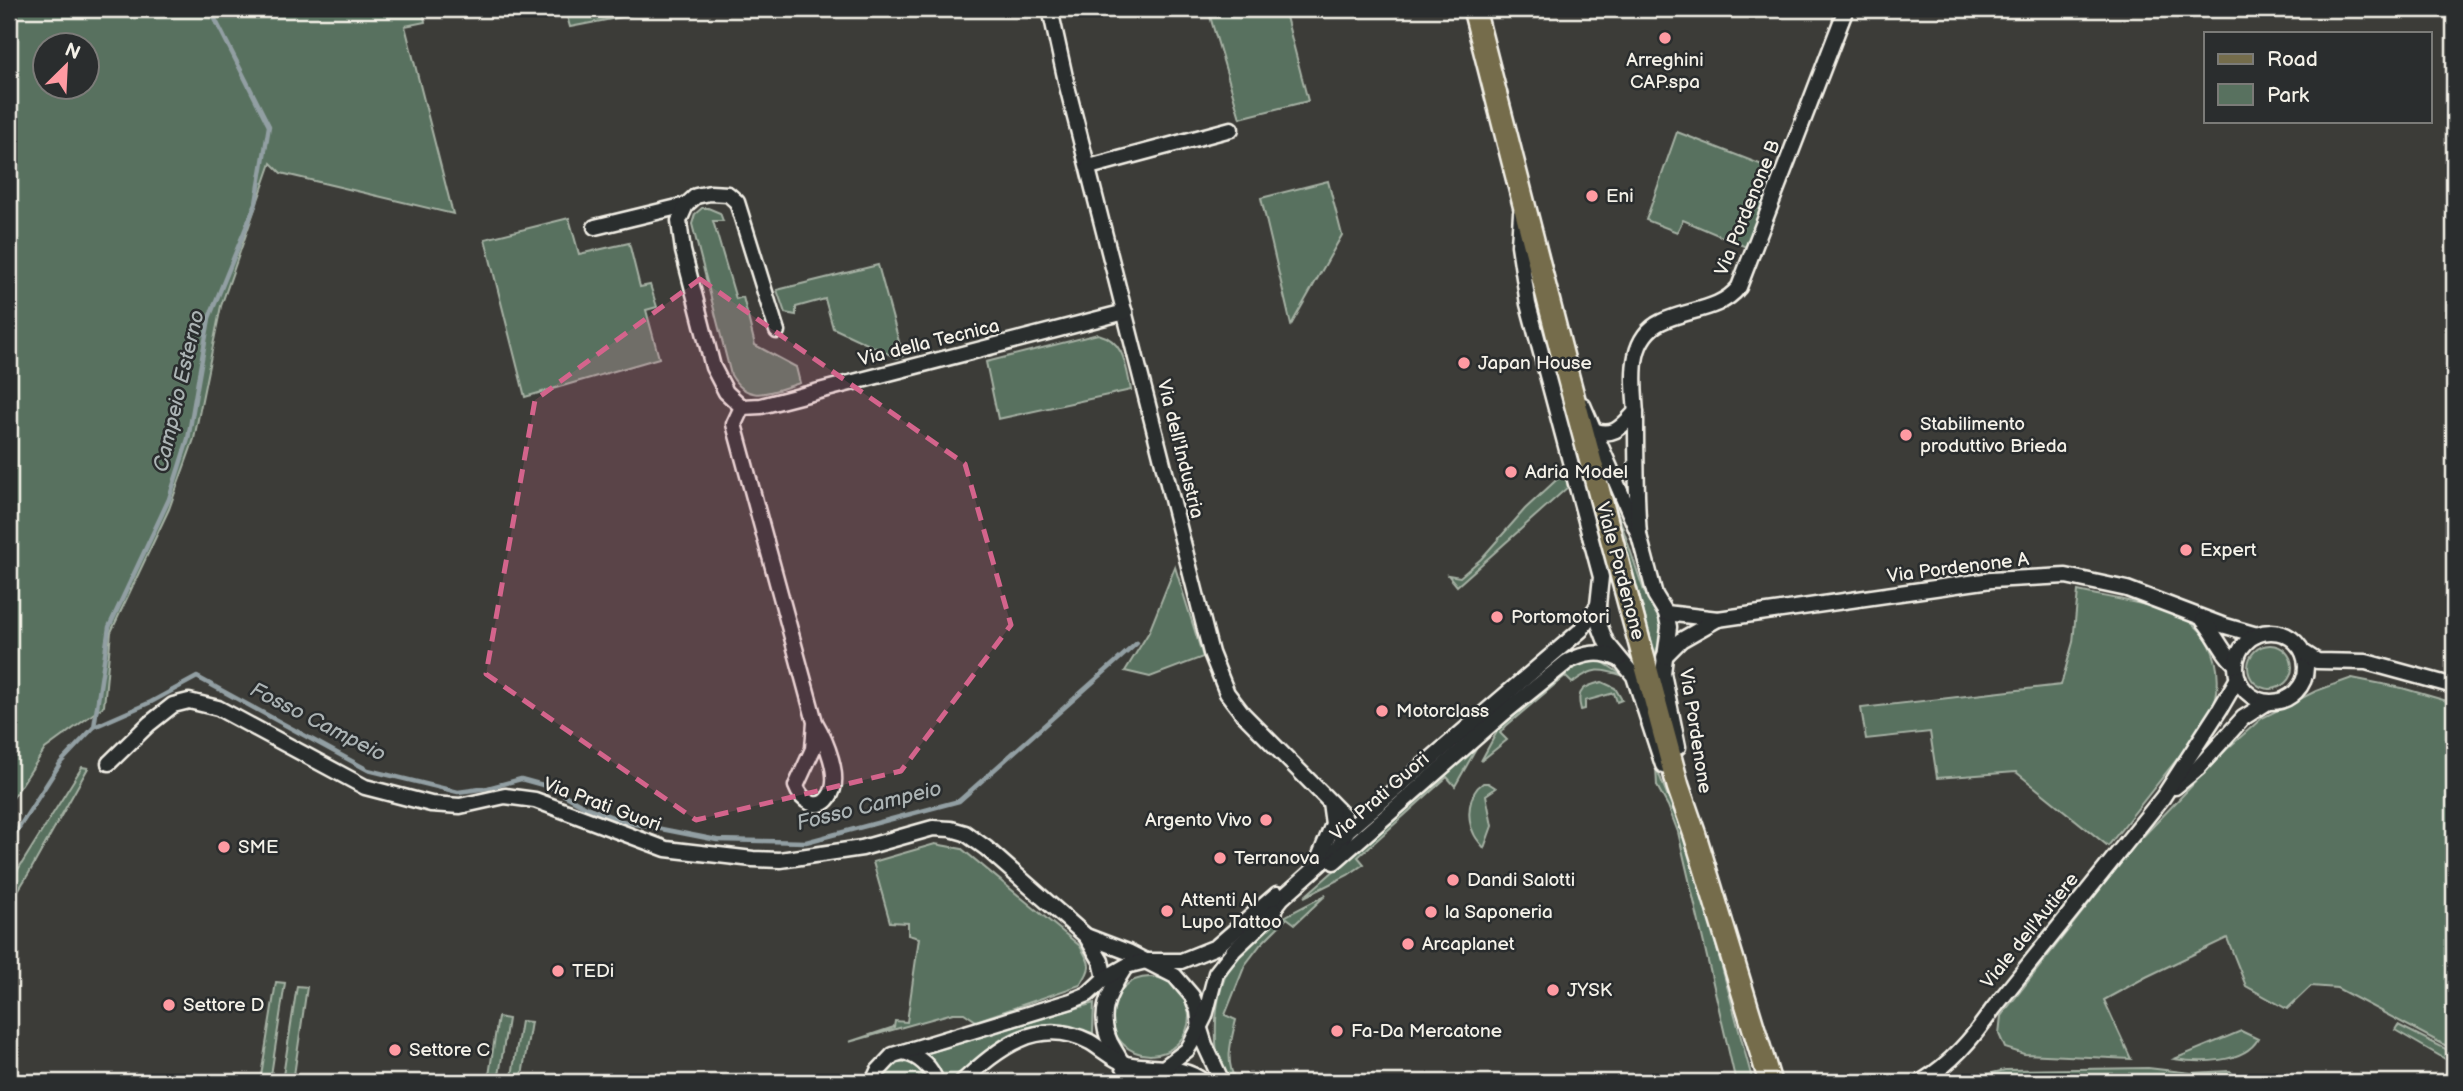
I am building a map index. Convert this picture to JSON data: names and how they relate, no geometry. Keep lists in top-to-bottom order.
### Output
{
  "streets": {
    "main road": ["Viale Pordenone"],
    "street": [
      "Via Pordenone B",
      "Via della Tecnica",
      "Via dell'Industria",
      "Via Pordenone A",
      "Via Pordenone",
      "Via Prati Guori",
      "Viale dell'Autiere"
    ]
  },
  "crossings": [
    ["Via Pordenone B", "Via Pordenone"],
    ["Via della Tecnica", "Via dell'Industria"],
    ["Via dell'Industria", "Via Prati Guori"],
    ["Via Pordenone A", "Via Pordenone"],
    ["Via Pordenone A", "Viale dell'Autiere"],
    ["Viale Pordenone", "Via Pordenone"],
    ["Viale Pordenone", "Via Prati Guori"]
  ],
  "water": ["Campeio Esterno", "Fosso Campeio"],
  "places": [
    "Arreghini CAP.spa",
    "Eni",
    "Japan House",
    "Stabilimento produttivo Brieda",
    "Adria Model",
    "Expert",
    "Portomotori",
    "Motorclass",
    "Argento Vivo",
    "SME",
    "Terranova",
    "Dandi Salotti",
    "Attenti Al Lupo Tattoo",
    "la Saponeria",
    "Arcaplanet",
    "TEDi",
    "JYSK",
    "Settore D",
    "Fa-Da Mercatone",
    "Settore C"
  ],
  "legend": ["Road", "Park"],
  "north": "top right"
}
